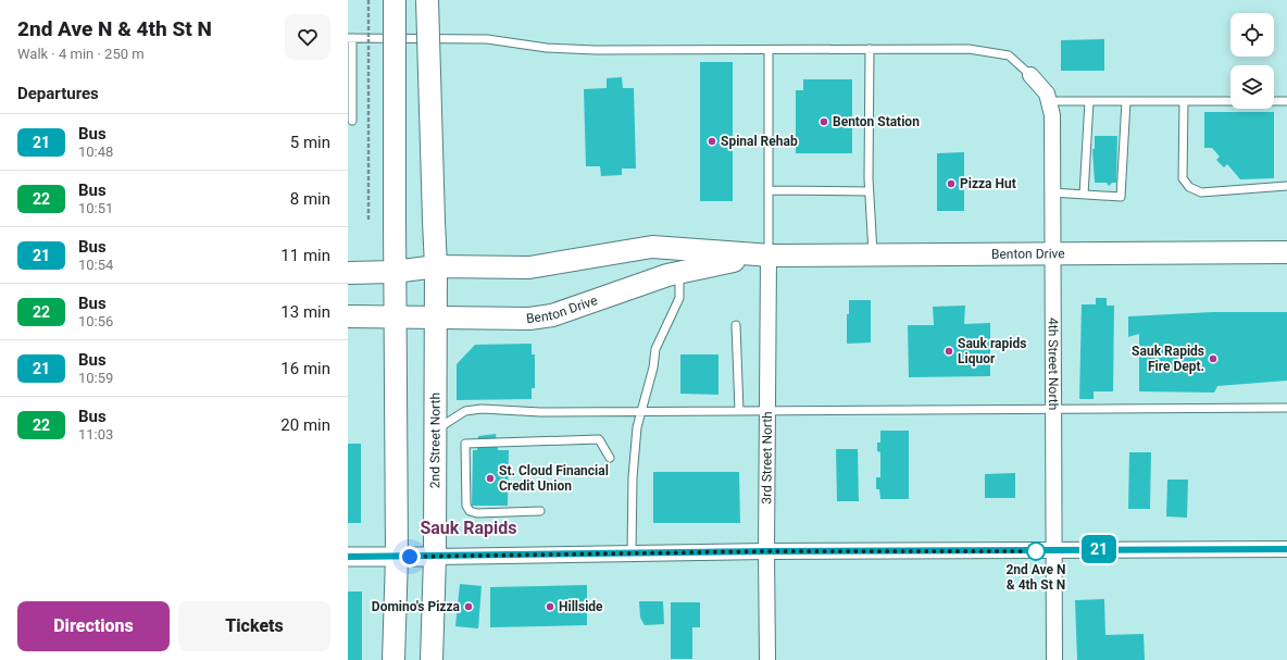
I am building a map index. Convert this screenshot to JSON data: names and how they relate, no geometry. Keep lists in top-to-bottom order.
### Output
{
  "streets": {
    "main road": ["Benton Drive", "2nd Street North"],
    "street": ["4th Street North", "3rd Street North"]
  },
  "crossings": [
    ["Benton Drive", "4th Street North"],
    ["Benton Drive", "2nd Street North"],
    ["Benton Drive", "3rd Street North"]
  ],
  "districts": ["Sauk Rapids"],
  "places": [
    "Benton Station",
    "Spinal Rehab",
    "Pizza Hut",
    "Sauk rapids Liquor",
    "Sauk Rapids Fire Dept.",
    "St. Cloud Financial Credit Union",
    "2nd Ave N & 4th St N",
    "Domino's Pizza",
    "Hillside"
  ],
  "lines": ["bus line 21"],
  "page": {
    "heading": [
      ["2nd Ave N & 4th St N", "Walk · 4 min · 250 m"],
      "Departures"
    ],
    "on_map": "21",
    "list": [
      {
        "mark": "21",
        "name": "Bus",
        "note": "10:48",
        "value": "5 min"
      },
      {
        "mark": "22",
        "name": "Bus",
        "note": "10:51",
        "value": "8 min"
      },
      {
        "mark": "21",
        "name": "Bus",
        "note": "10:54",
        "value": "11 min"
      },
      {
        "mark": "22",
        "name": "Bus",
        "note": "10:56",
        "value": "13 min"
      },
      {
        "mark": "21",
        "name": "Bus",
        "note": "10:59",
        "value": "16 min"
      },
      {
        "mark": "22",
        "name": "Bus",
        "note": "11:03",
        "value": "20 min"
      }
    ],
    "buttons": ["Directions", "Tickets"]
  }
}
